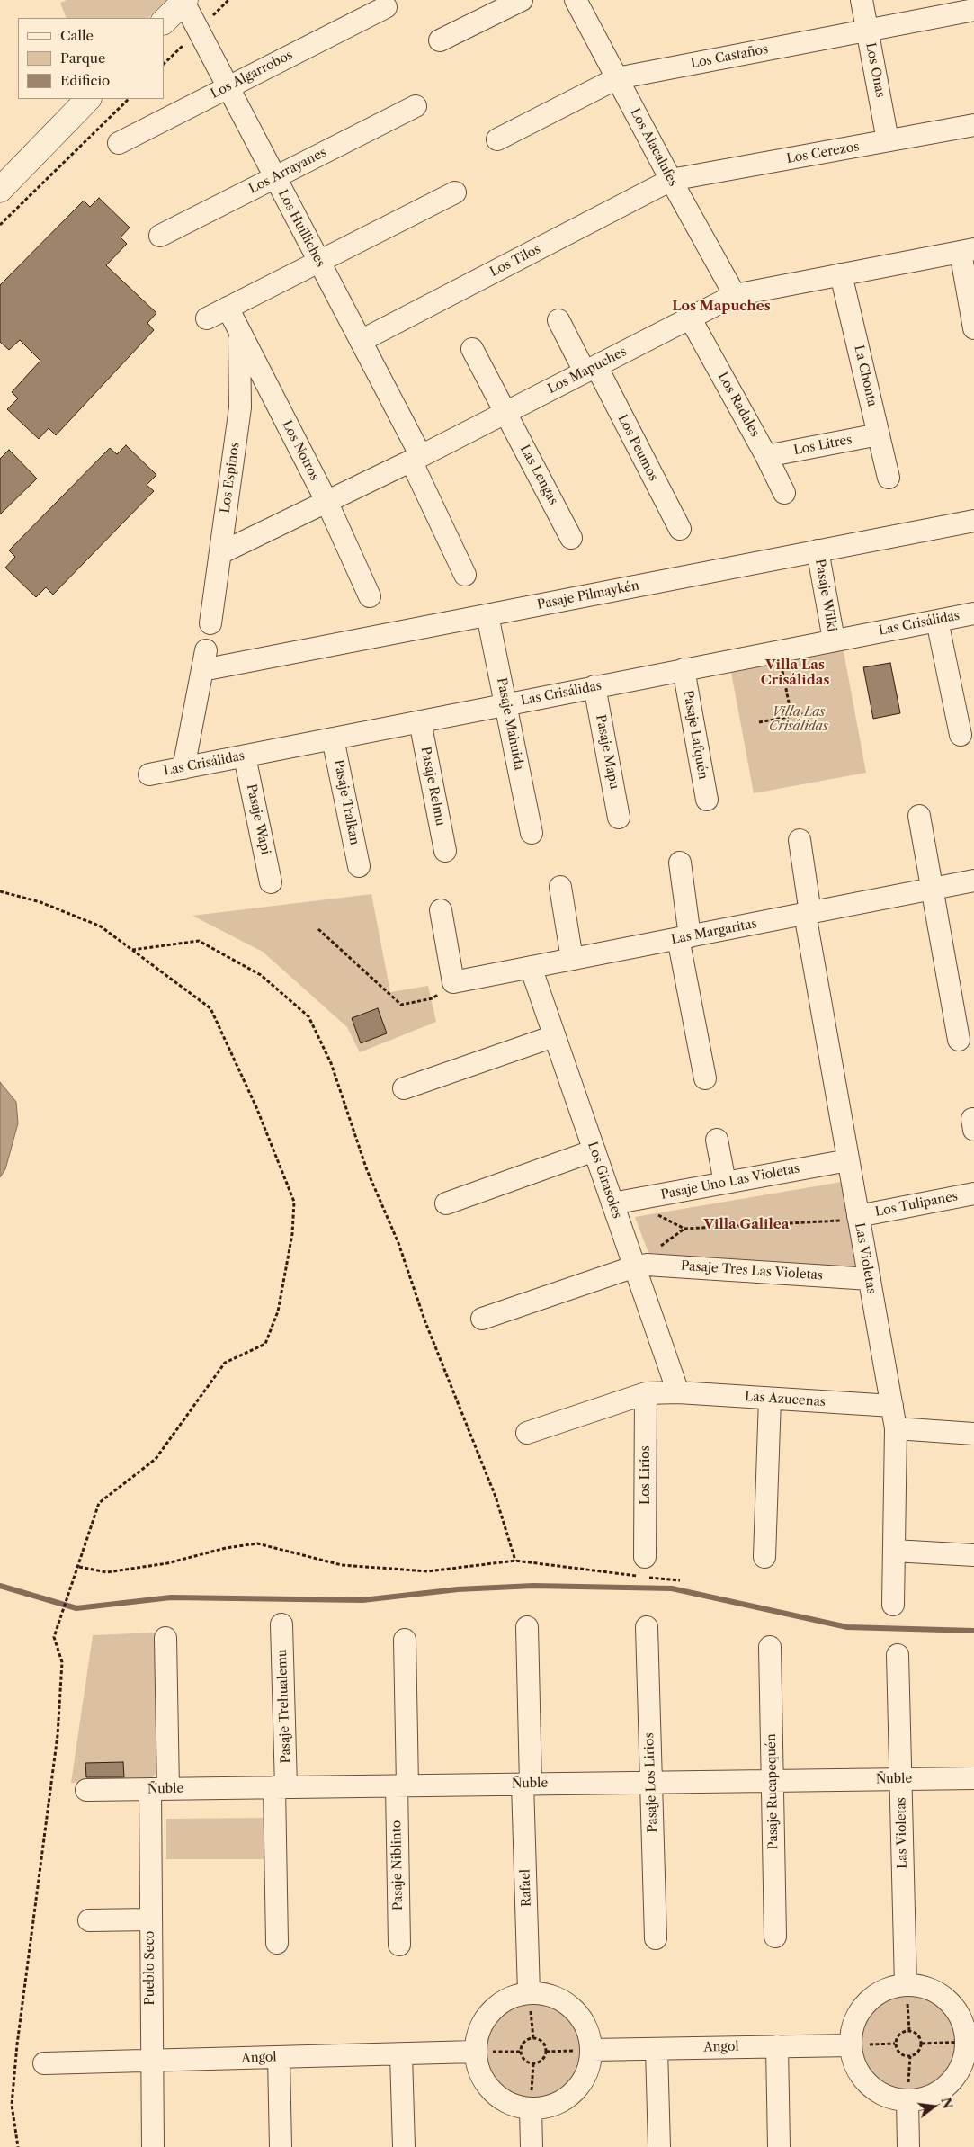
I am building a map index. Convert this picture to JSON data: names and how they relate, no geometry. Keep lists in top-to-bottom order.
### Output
{
  "streets": {
    "street": [
      "Los Castaños",
      "Los Onas",
      "Los Algarrobos",
      "Los Alacalufes",
      "Los Cerezos",
      "Los Arrayanes",
      "Los Huilliches",
      "Los Tilos",
      "Los Mapuches",
      "La Chonta",
      "Los Radales",
      "Los Litres",
      "Los Peumos",
      "Los Notros",
      "Las Lengas",
      "Los Espinos",
      "Pasaje Pilmaykén",
      "Pasaje Wilki",
      "Las Crisálidas",
      "Pasaje Mahuida",
      "Pasaje Lafquén",
      "Pasaje Mapu",
      "Pasaje Relmu",
      "Pasaje Tralkan",
      "Pasaje Wapi",
      "Las Margaritas",
      "Los Girasoles",
      "Pasaje Uno Las Violetas",
      "Los Tulipanes",
      "Las Violetas",
      "Pasaje Tres Las Violetas",
      "Las Azucenas",
      "Los Lirios",
      "Pasaje Trehualemu",
      "Ñuble",
      "Pasaje Los Lirios",
      "Pasaje Rucapequén",
      "Pasaje Niblinto",
      "Rafael",
      "Pueblo Seco",
      "Angol"
    ]
  },
  "crossings": [
    ["Los Castaños", "Los Onas"],
    ["Los Castaños", "Los Alacalufes"],
    ["Los Onas", "Los Cerezos"],
    ["Los Algarrobos", "Los Huilliches"],
    ["Los Alacalufes", "Los Cerezos"],
    ["Los Alacalufes", "Los Tilos"],
    ["Los Alacalufes", "Los Mapuches"],
    ["Los Cerezos", "Los Tilos"],
    ["Los Arrayanes", "Los Huilliches"],
    ["Los Huilliches", "Los Tilos"],
    ["Los Huilliches", "Los Mapuches"],
    ["Los Mapuches", "La Chonta"],
    ["Los Mapuches", "Los Radales"],
    ["Los Mapuches", "Los Peumos"],
    ["Los Mapuches", "Los Notros"],
    ["Los Mapuches", "Las Lengas"],
    ["Los Mapuches", "Los Espinos"],
    ["La Chonta", "Los Litres"],
    ["Los Radales", "Los Litres"],
    ["Los Notros", "Los Espinos"],
    ["Pasaje Pilmaykén", "Pasaje Wilki"],
    ["Pasaje Pilmaykén", "Las Crisálidas"],
    ["Pasaje Pilmaykén", "Pasaje Mahuida"],
    ["Pasaje Wilki", "Las Crisálidas"],
    ["Las Crisálidas", "Pasaje Mahuida"],
    ["Las Crisálidas", "Pasaje Lafquén"],
    ["Las Crisálidas", "Pasaje Mapu"],
    ["Las Crisálidas", "Pasaje Relmu"],
    ["Las Crisálidas", "Pasaje Tralkan"],
    ["Las Crisálidas", "Pasaje Wapi"],
    ["Las Margaritas", "Los Girasoles"],
    ["Las Margaritas", "Las Violetas"],
    ["Los Girasoles", "Pasaje Uno Las Violetas"],
    ["Los Girasoles", "Pasaje Tres Las Violetas"],
    ["Los Girasoles", "Las Azucenas"],
    ["Pasaje Uno Las Violetas", "Las Violetas"],
    ["Los Tulipanes", "Las Violetas"],
    ["Las Violetas", "Pasaje Tres Las Violetas"],
    ["Las Violetas", "Las Azucenas"],
    ["Las Violetas", "Ñuble"],
    ["Las Azucenas", "Los Lirios"],
    ["Pasaje Trehualemu", "Ñuble"],
    ["Ñuble", "Pasaje Los Lirios"],
    ["Ñuble", "Pasaje Rucapequén"],
    ["Ñuble", "Pasaje Niblinto"],
    ["Ñuble", "Rafael"],
    ["Ñuble", "Pueblo Seco"],
    ["Pueblo Seco", "Angol"]
  ],
  "districts": ["Los Mapuches", "Villa Las Crisálidas", "Villa Galilea"],
  "parks": ["Villa Las Crisálidas"],
  "legend": ["Calle", "Parque", "Edificio"],
  "north": "right"
}
